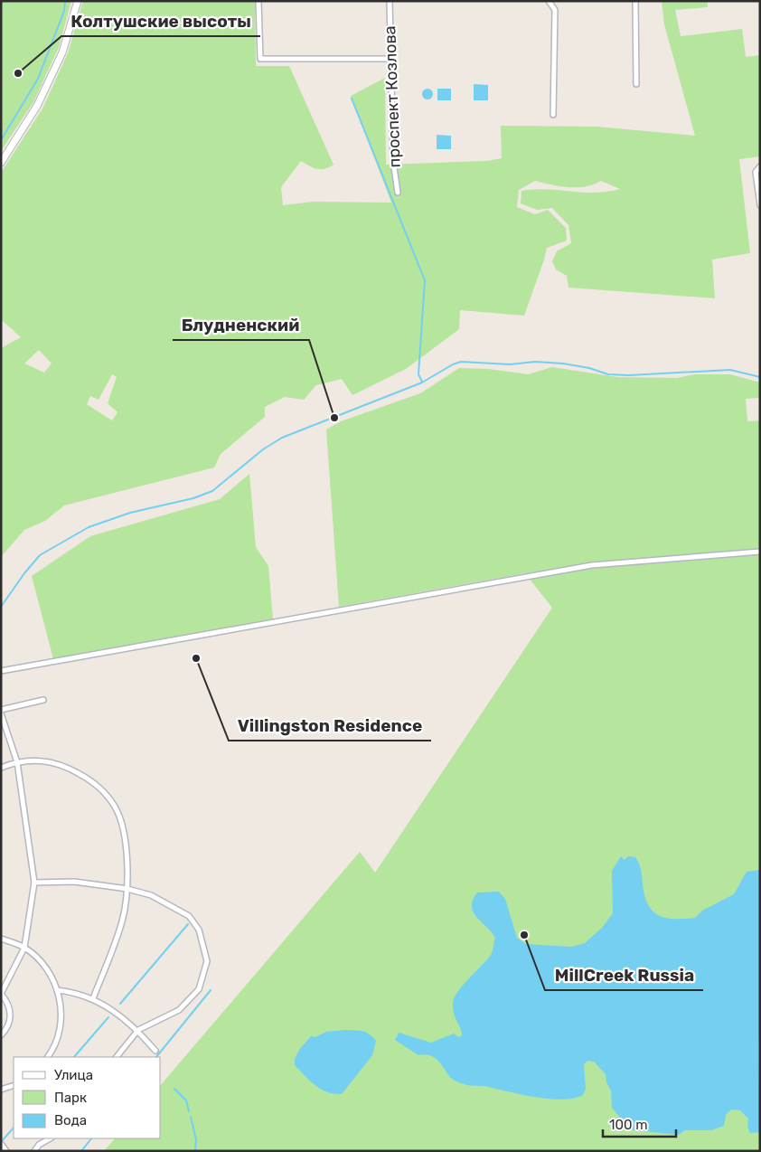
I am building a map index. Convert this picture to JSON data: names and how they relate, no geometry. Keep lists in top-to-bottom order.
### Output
{
  "streets": {
    "street": ["проспект Козлова"]
  },
  "places": [
    "Колтушские высоты",
    "Блудненский",
    "Villingston Residence",
    "MillCreek Russia"
  ],
  "legend": ["Улица", "Парк", "Вода"],
  "scale_bar": "100 m"
}
